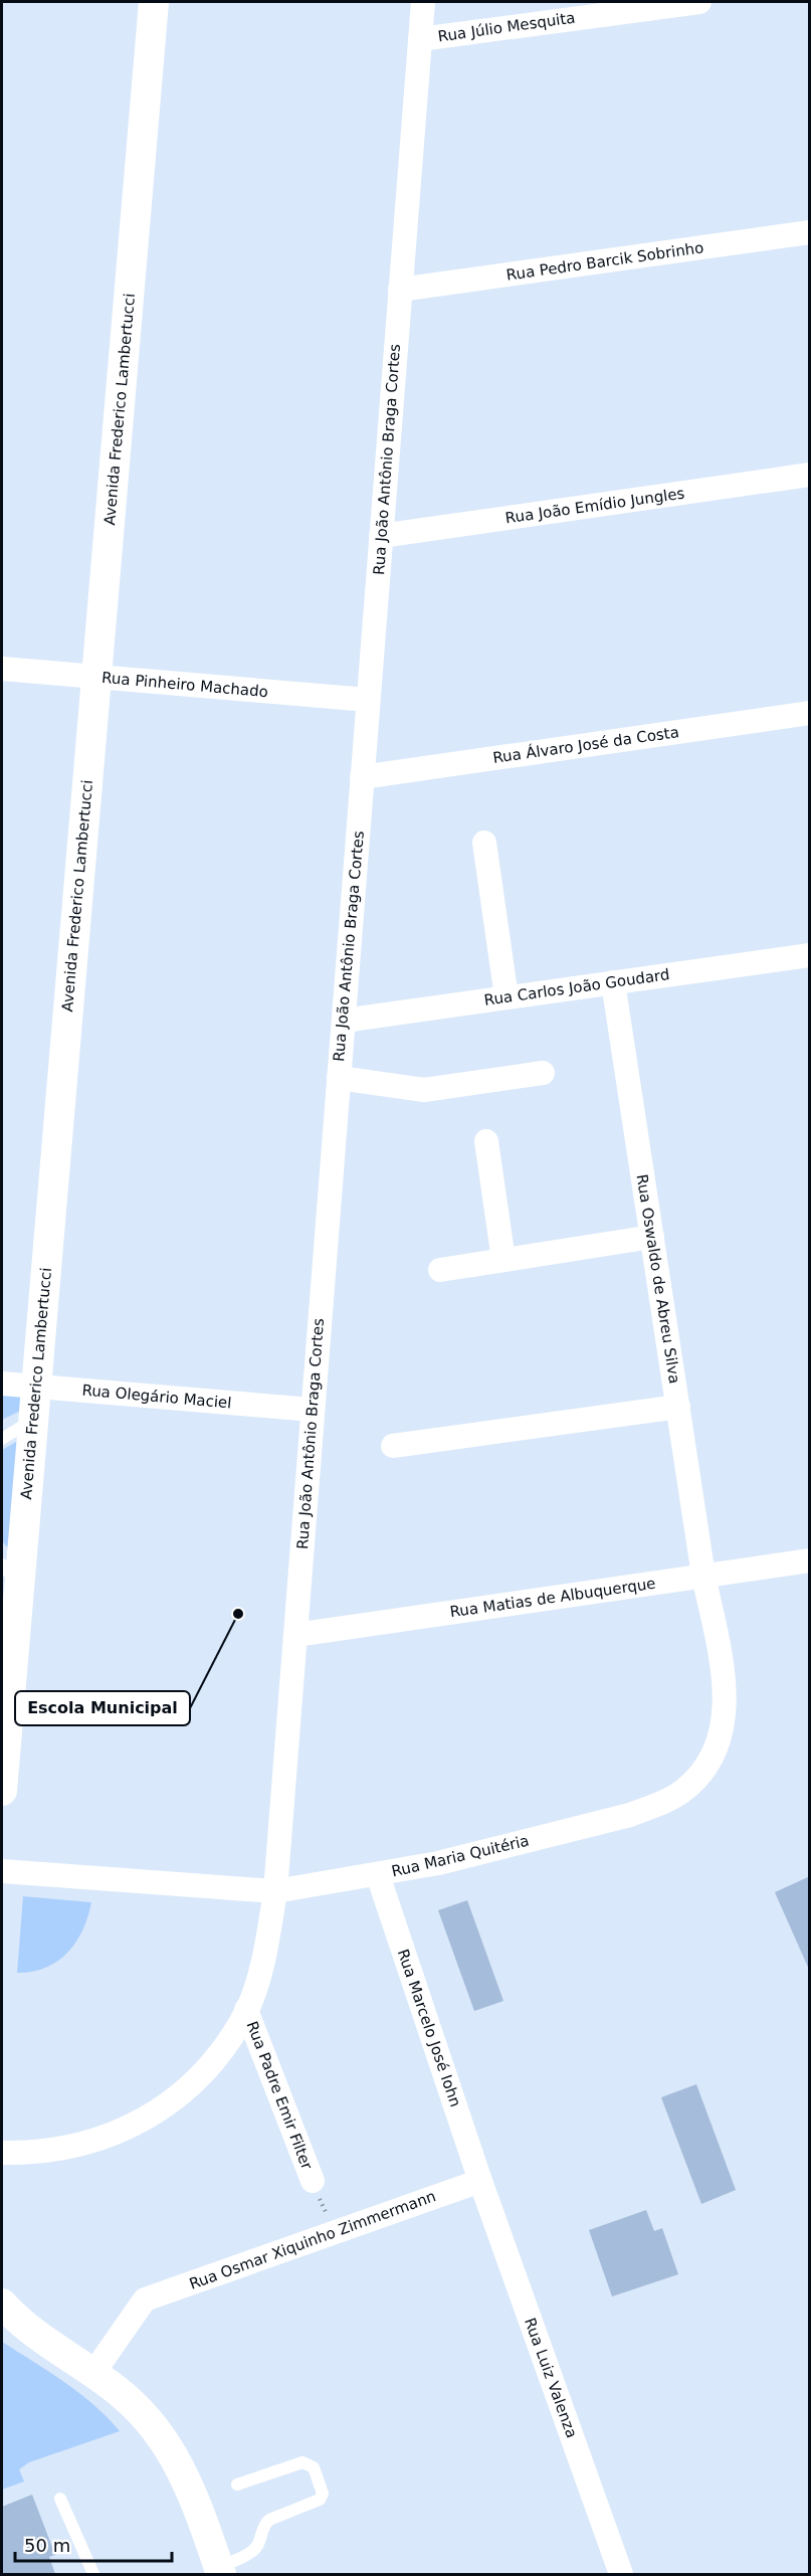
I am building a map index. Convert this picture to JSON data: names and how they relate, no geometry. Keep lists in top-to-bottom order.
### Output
{
  "streets": {
    "street": [
      "Rua Júlio Mesquita",
      "Rua Pedro Barcik Sobrinho",
      "Avenida Frederico Lambertucci",
      "Rua João Antônio Braga Cortes",
      "Rua João Emídio Jungles",
      "Rua Pinheiro Machado",
      "Rua Álvaro José da Costa",
      "Rua Carlos João Goudard",
      "Rua Oswaldo de Abreu Silva",
      "Rua Olegário Maciel",
      "Rua Matias de Albuquerque",
      "Rua Maria Quitéria",
      "Rua Marcelo José Iohn",
      "Rua Padre Emir Filter",
      "Rua Osmar Xiquinho Zimmermann",
      "Rua Luiz Valenza"
    ]
  },
  "crossings": [
    ["Rua Júlio Mesquita", "Rua João Antônio Braga Cortes"],
    ["Rua Pedro Barcik Sobrinho", "Rua João Antônio Braga Cortes"],
    ["Avenida Frederico Lambertucci", "Rua Pinheiro Machado"],
    ["Avenida Frederico Lambertucci", "Rua Olegário Maciel"],
    ["Rua João Antônio Braga Cortes", "Rua João Emídio Jungles"],
    ["Rua João Antônio Braga Cortes", "Rua Pinheiro Machado"],
    ["Rua João Antônio Braga Cortes", "Rua Álvaro José da Costa"],
    ["Rua João Antônio Braga Cortes", "Rua Carlos João Goudard"],
    ["Rua João Antônio Braga Cortes", "Rua Olegário Maciel"],
    ["Rua João Antônio Braga Cortes", "Rua Matias de Albuquerque"],
    ["Rua João Antônio Braga Cortes", "Rua Maria Quitéria"],
    ["Rua João Antônio Braga Cortes", "Rua Padre Emir Filter"],
    ["Rua Carlos João Goudard", "Rua Oswaldo de Abreu Silva"],
    ["Rua Oswaldo de Abreu Silva", "Rua Matias de Albuquerque"],
    ["Rua Oswaldo de Abreu Silva", "Rua Maria Quitéria"],
    ["Rua Matias de Albuquerque", "Rua Maria Quitéria"],
    ["Rua Maria Quitéria", "Rua Marcelo José Iohn"],
    ["Rua Marcelo José Iohn", "Rua Osmar Xiquinho Zimmermann"],
    ["Rua Marcelo José Iohn", "Rua Luiz Valenza"],
    ["Rua Osmar Xiquinho Zimmermann", "Rua Luiz Valenza"]
  ],
  "places": ["Escola Municipal"],
  "scale_bar": "50 m"
}
